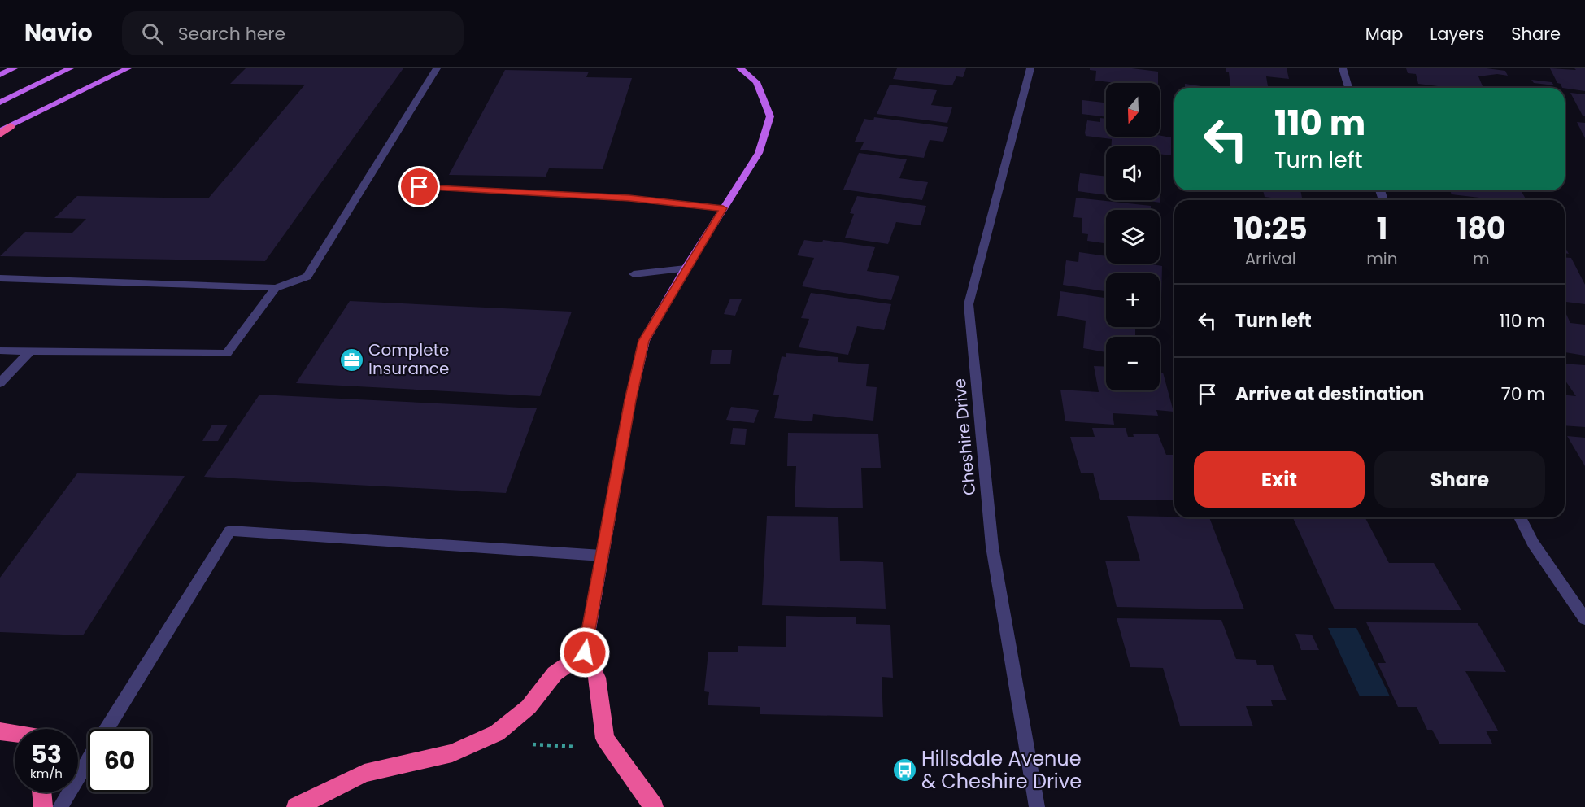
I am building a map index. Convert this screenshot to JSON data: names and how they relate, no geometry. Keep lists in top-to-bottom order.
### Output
{
  "streets": {
    "street": ["Cheshire Drive"]
  },
  "places": {
    "office": ["Complete Insurance"],
    "bus stop": ["Hillsdale Avenue & Cheshire Drive"]
  },
  "north": "bottom",
  "page": {
    "header": "Navio",
    "search": "Search here",
    "nav": ["Map", "Layers", "Share"],
    "map_buttons": ["+", "−"],
    "turn": ["110 m", "Turn left"],
    "eta": [
      "10:25",
      "Arrival",
      "1",
      "min",
      "180",
      "m"
    ],
    "list": [
      {
        "name": "Turn left",
        "value": "110 m"
      },
      {
        "name": "Arrive at destination",
        "value": "70 m"
      }
    ],
    "buttons": ["Exit", "Share"],
    "speed": "53 km/h",
    "limit": "60"
  }
}
